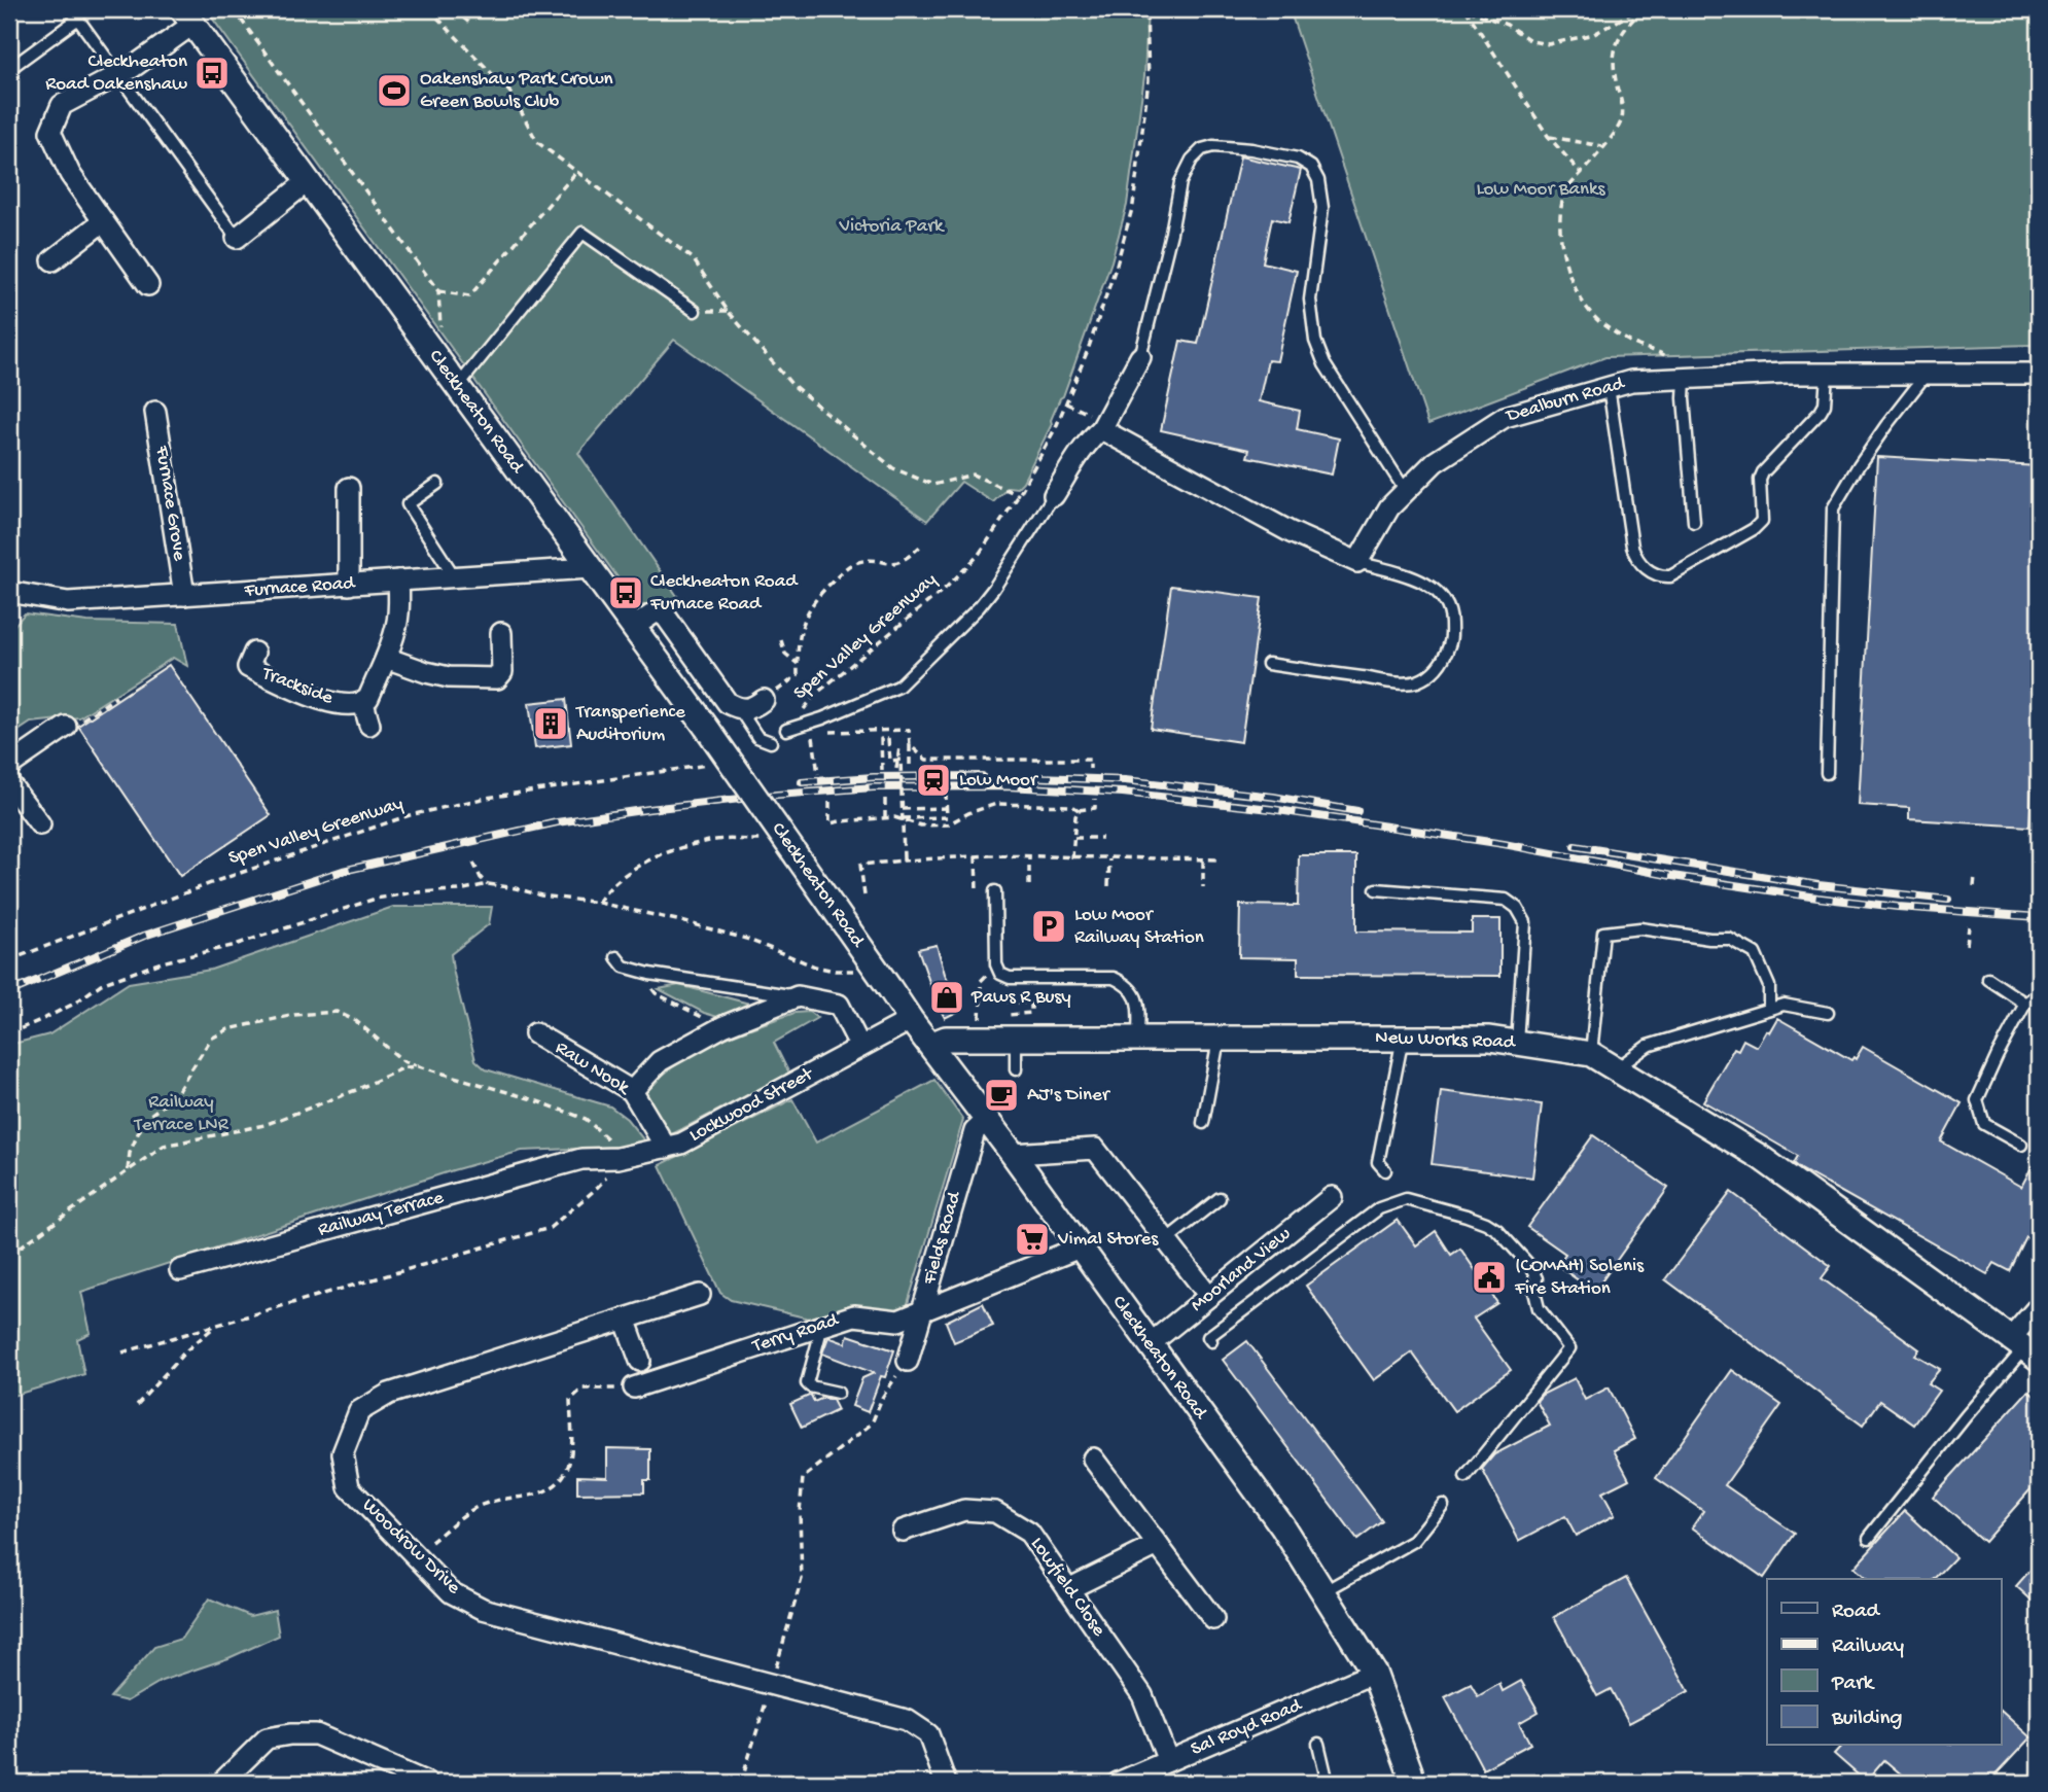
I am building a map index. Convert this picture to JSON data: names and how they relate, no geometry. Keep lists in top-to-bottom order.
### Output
{
  "streets": {
    "street": [
      "Dealburn Road",
      "Cleckheaton Road",
      "Furnace Grove",
      "Furnace Road",
      "Trackside",
      "New Works Road",
      "Raw Nook",
      "Lockwood Street",
      "Railway Terrace",
      "Fields Road",
      "Moorland View",
      "Terry Road",
      "Woodrow Drive",
      "Lowfield Close",
      "Sal Royd Road"
    ],
    "path": ["Spen Valley Greenway"]
  },
  "crossings": [
    ["Cleckheaton Road", "Furnace Road"],
    ["Cleckheaton Road", "New Works Road"],
    ["Cleckheaton Road", "Lockwood Street"],
    ["Cleckheaton Road", "Fields Road"],
    ["Cleckheaton Road", "Moorland View"],
    ["Cleckheaton Road", "Terry Road"],
    ["Cleckheaton Road", "Sal Royd Road"],
    ["Furnace Grove", "Furnace Road"],
    ["Raw Nook", "Lockwood Street"],
    ["Lockwood Street", "Railway Terrace"],
    ["Fields Road", "Terry Road"],
    ["Lowfield Close", "Sal Royd Road"]
  ],
  "parks": ["Low Moor Banks", "Victoria Park", "Railway Terrace LNR"],
  "places": {
    "bus stop": ["Cleckheaton Road Oakenshaw", "Cleckheaton Road Furnace Road"],
    "sports": ["Oakenshaw Park Crown Green Bowls Club"],
    "building": ["Transperience Auditorium"],
    "station": ["Low Moor"],
    "parking": ["Low Moor Railway Station"],
    "shop": ["Paws R Busy"],
    "cafe": ["AJ's Diner"],
    "supermarket": ["Vimal Stores"],
    "public building": ["(COMAH) Solenis Fire Station"]
  },
  "legend": [
    "Road",
    "Railway",
    "Park",
    "Building"
  ]
}
